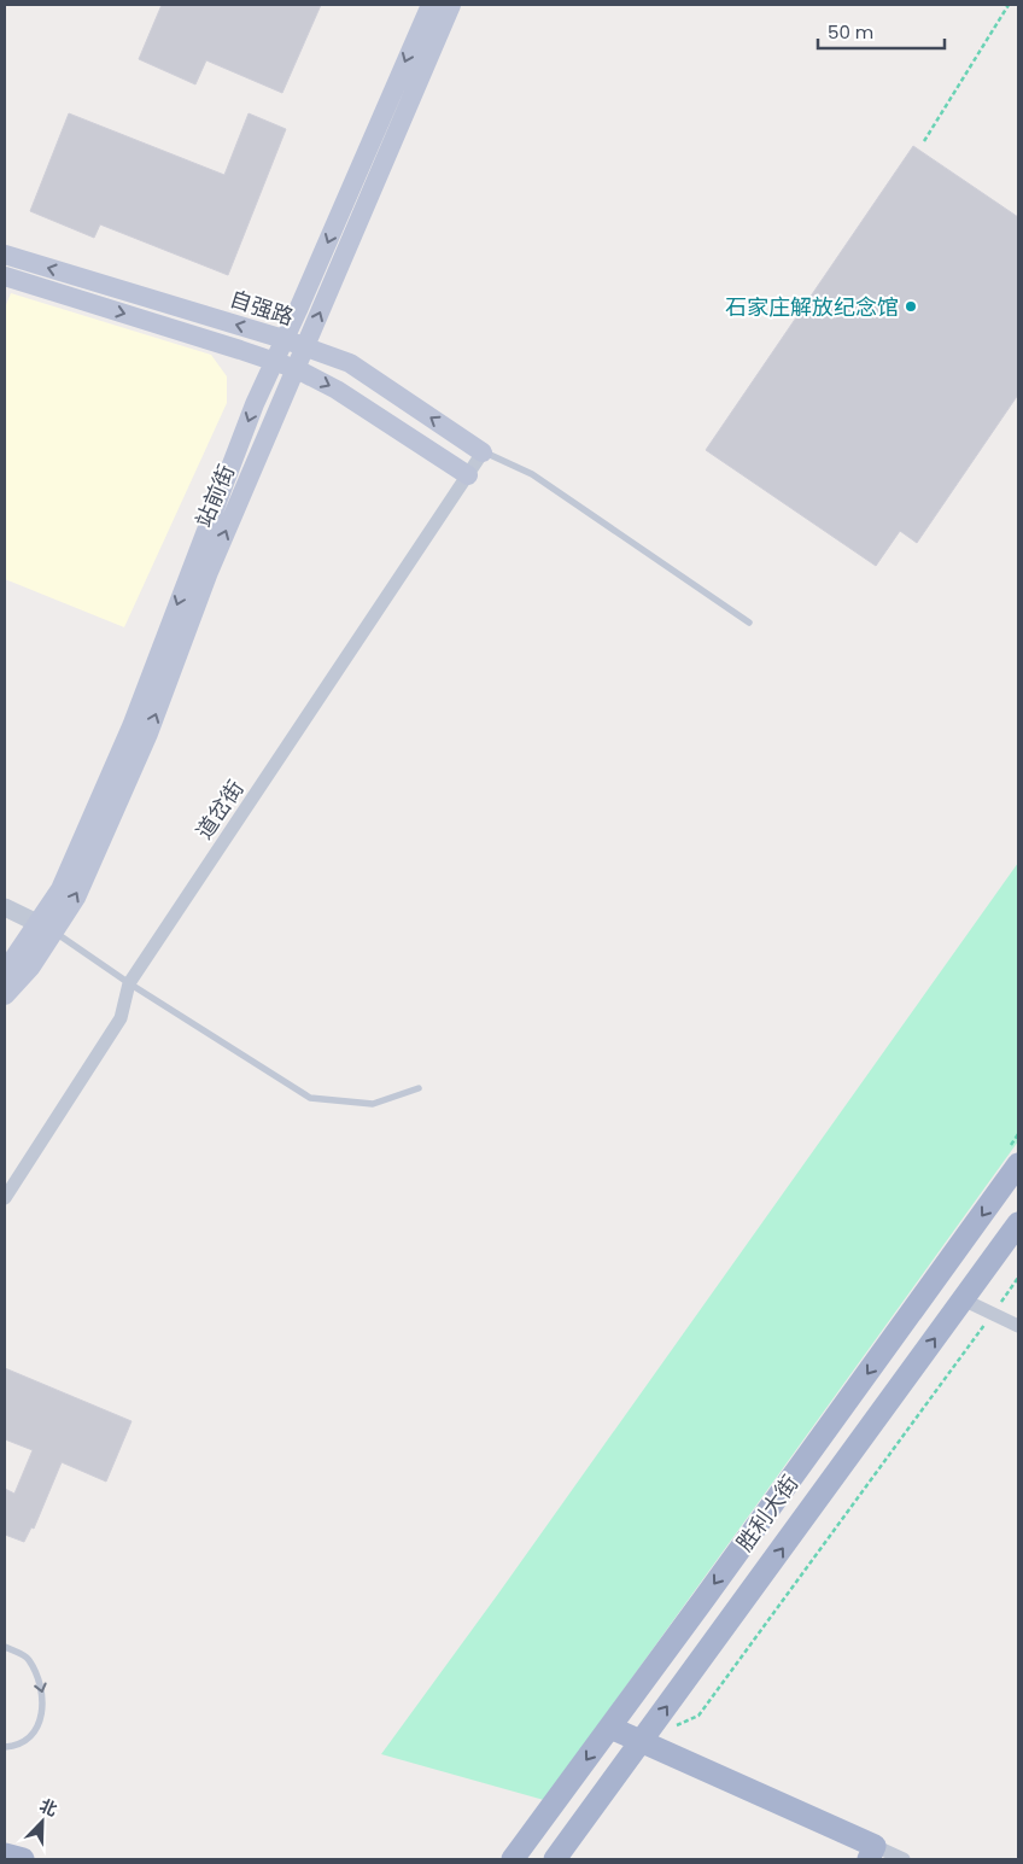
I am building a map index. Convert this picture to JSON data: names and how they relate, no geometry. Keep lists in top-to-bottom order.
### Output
{
  "streets": {
    "main road": ["自强路", "站前街", "胜利大街"],
    "street": ["道岔街"]
  },
  "crossings": [
    ["自强路", "站前街"],
    ["自强路", "道岔街"]
  ],
  "places": ["石家庄解放纪念馆"],
  "scale_bar": "50 m",
  "north": "top right"
}
